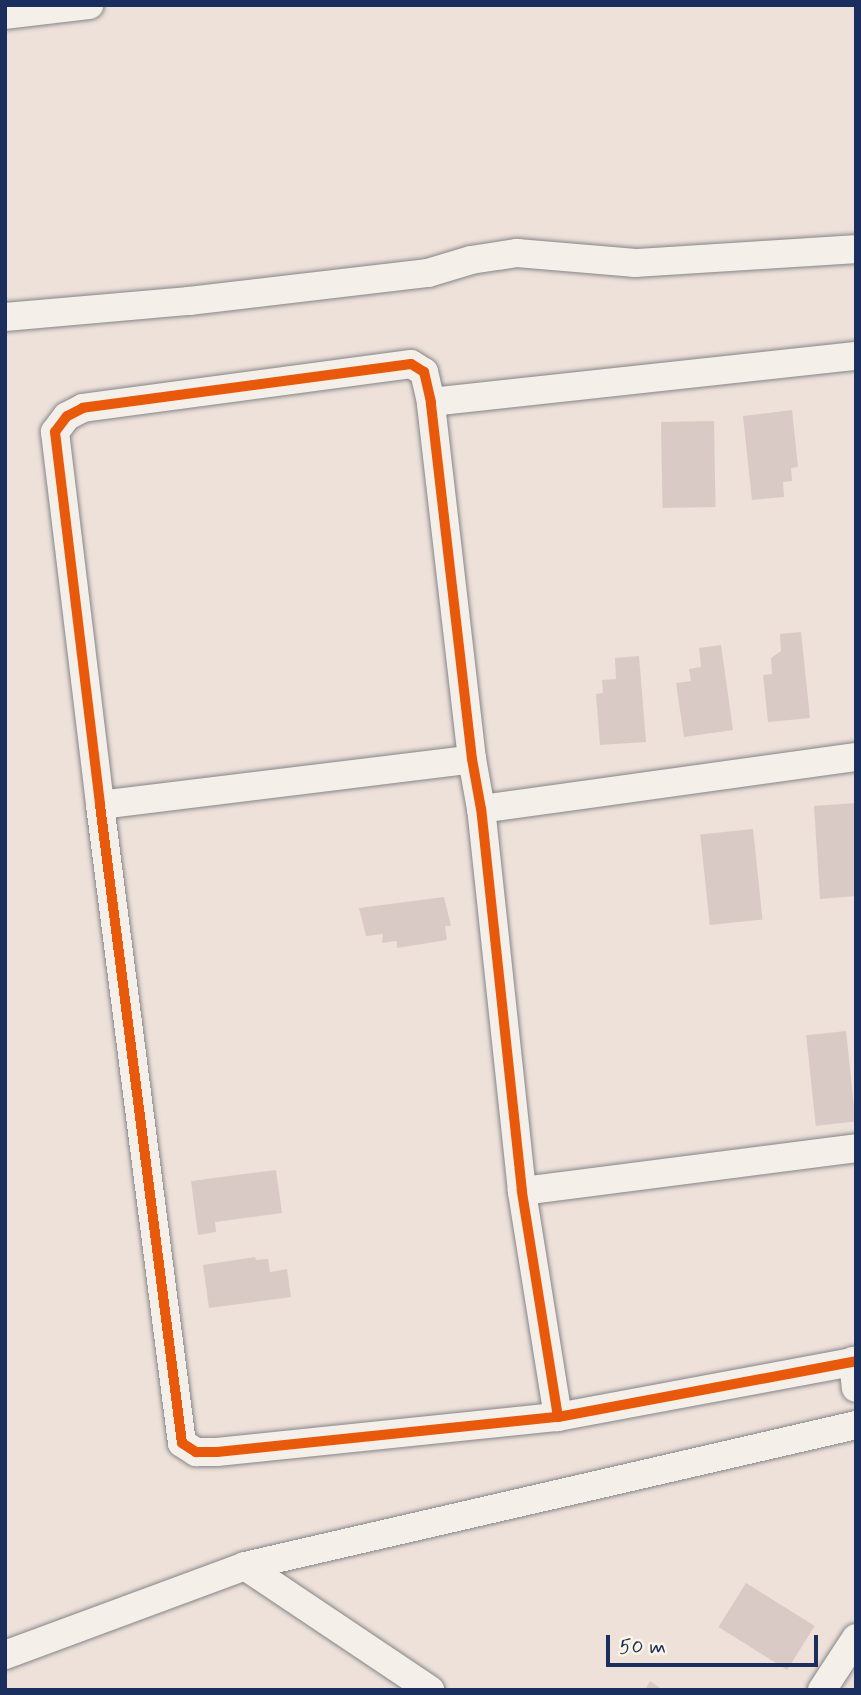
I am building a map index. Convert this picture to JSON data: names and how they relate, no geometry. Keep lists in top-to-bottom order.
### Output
{
  "scale_bar": "50 m"
}
